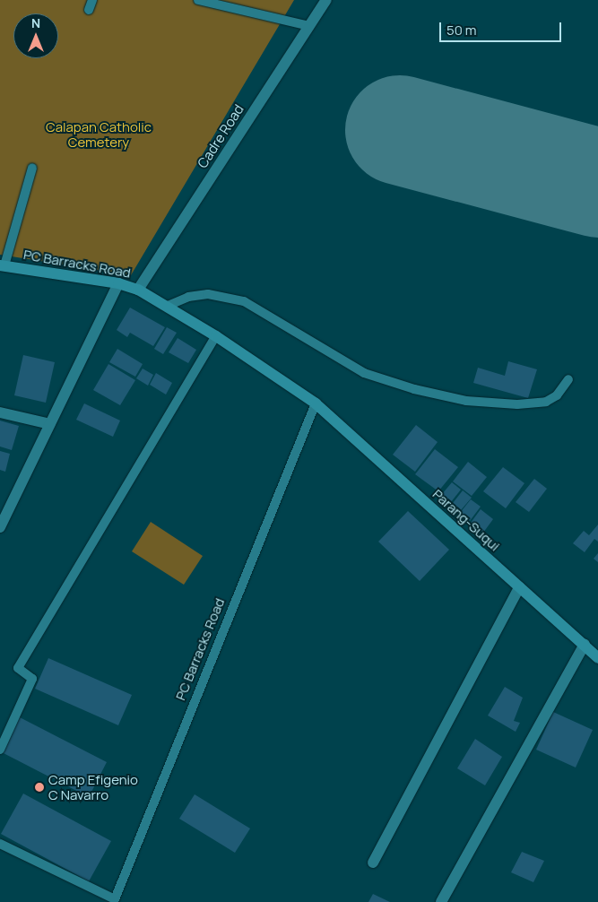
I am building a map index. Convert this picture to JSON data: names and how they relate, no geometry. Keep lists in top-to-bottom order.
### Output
{
  "streets": {
    "main road": ["PC Barracks Road", "Parang-Suqui"],
    "street": ["Cadre Road"]
  },
  "crossings": [
    ["Cadre Road", "PC Barracks Road"],
    ["PC Barracks Road", "Parang-Suqui"]
  ],
  "parks": ["Calapan Catholic Cemetery"],
  "places": ["Camp Efigenio C Navarro"],
  "scale_bar": "50 m",
  "north": "top"
}
